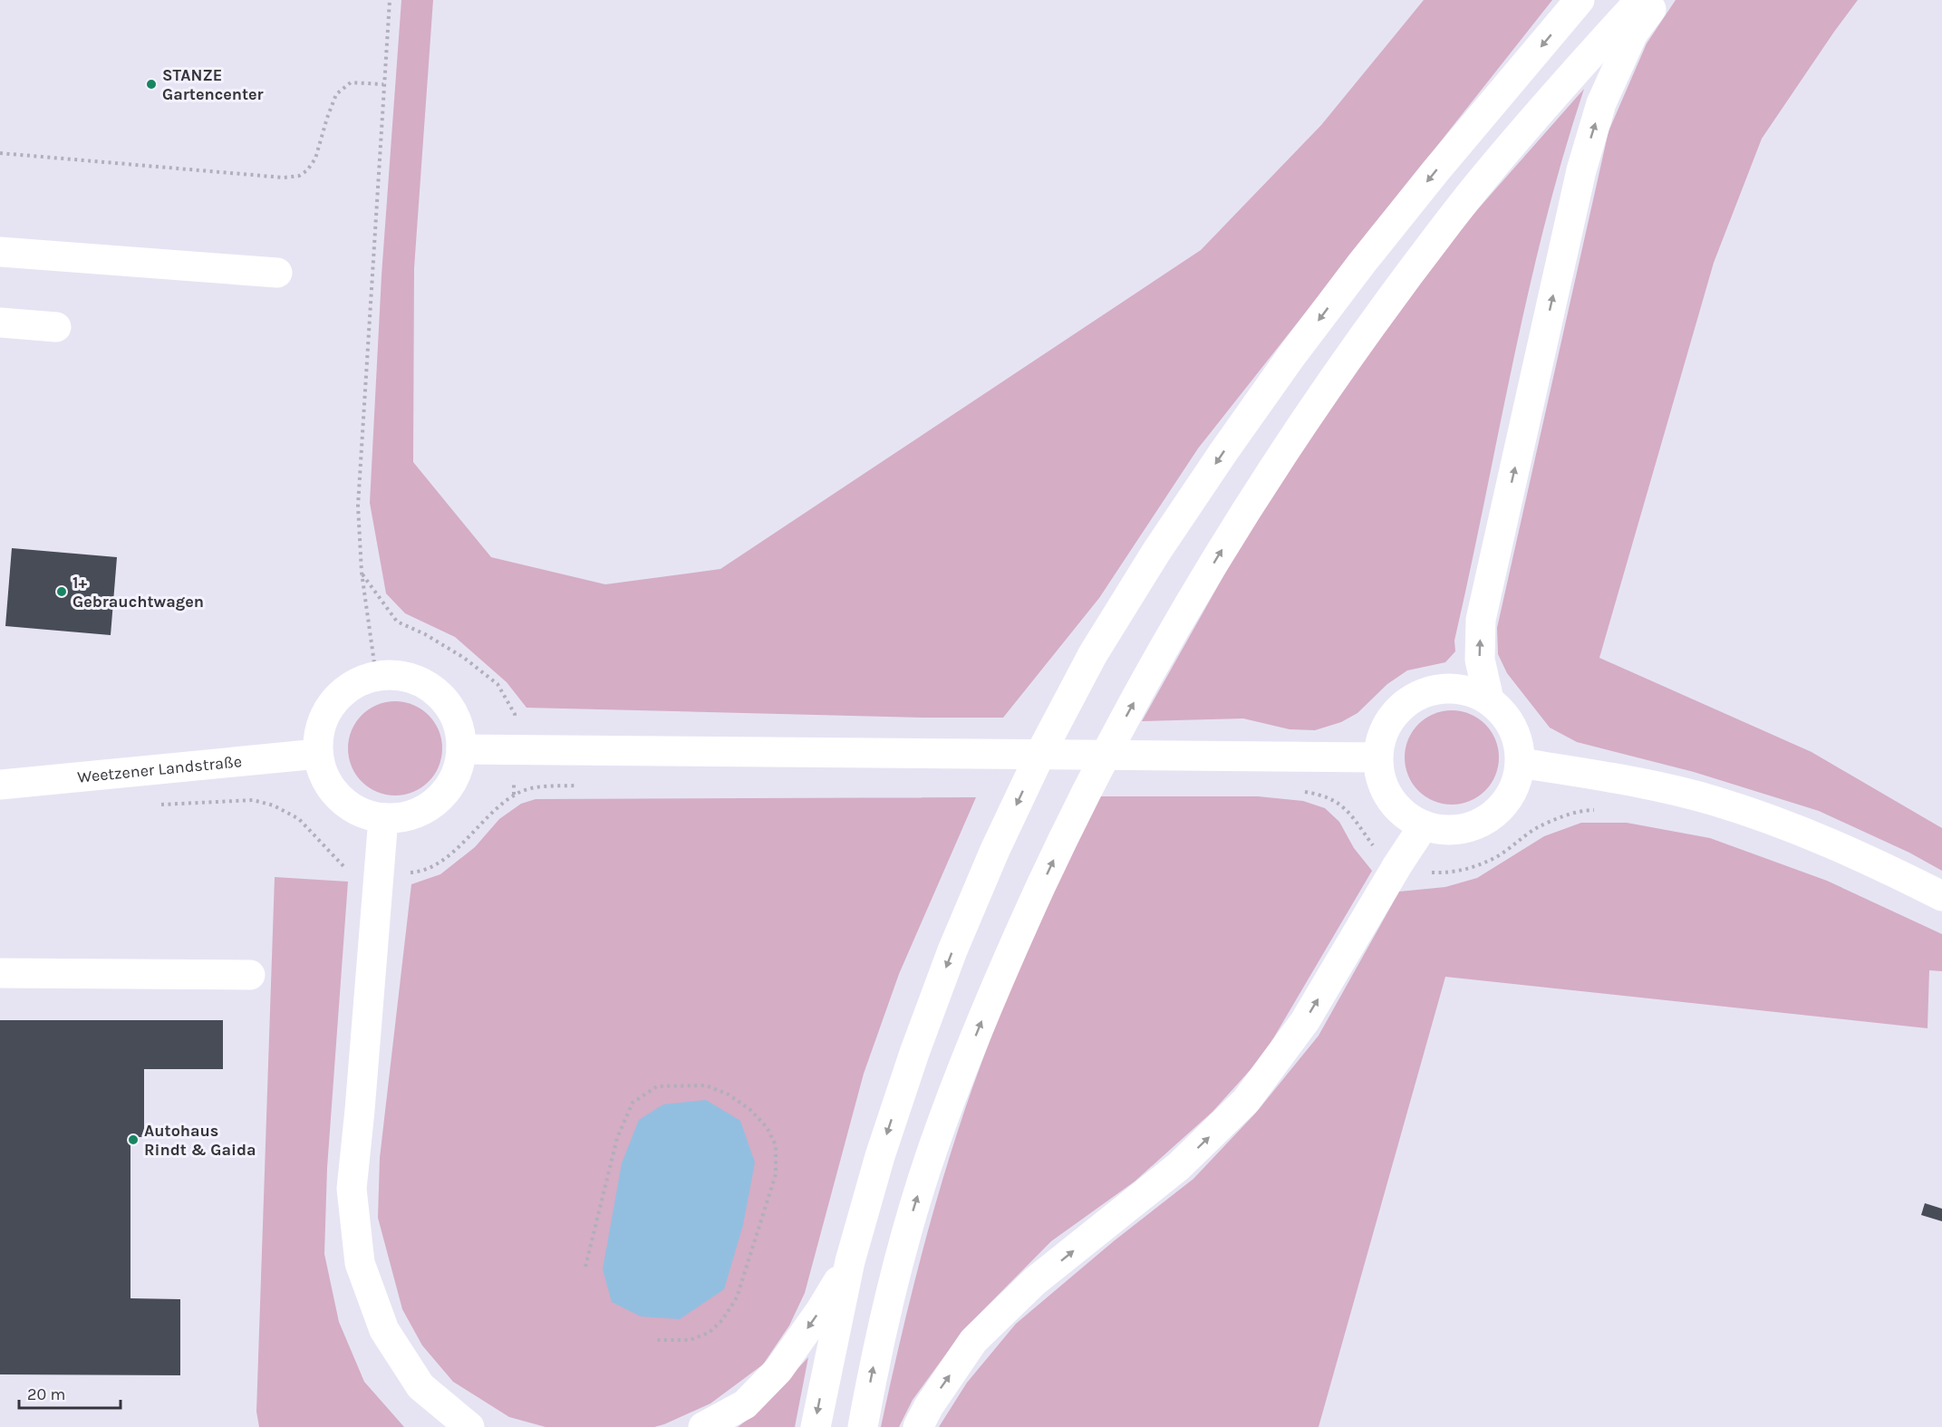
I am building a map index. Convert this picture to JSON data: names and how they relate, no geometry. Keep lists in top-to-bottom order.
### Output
{
  "streets": {
    "main road": ["Weetzener Landstraße"]
  },
  "places": ["STANZE Gartencenter", "1+ Gebrauchtwagen", "Autohaus Rindt & Gaida"],
  "scale_bar": "20 m"
}
